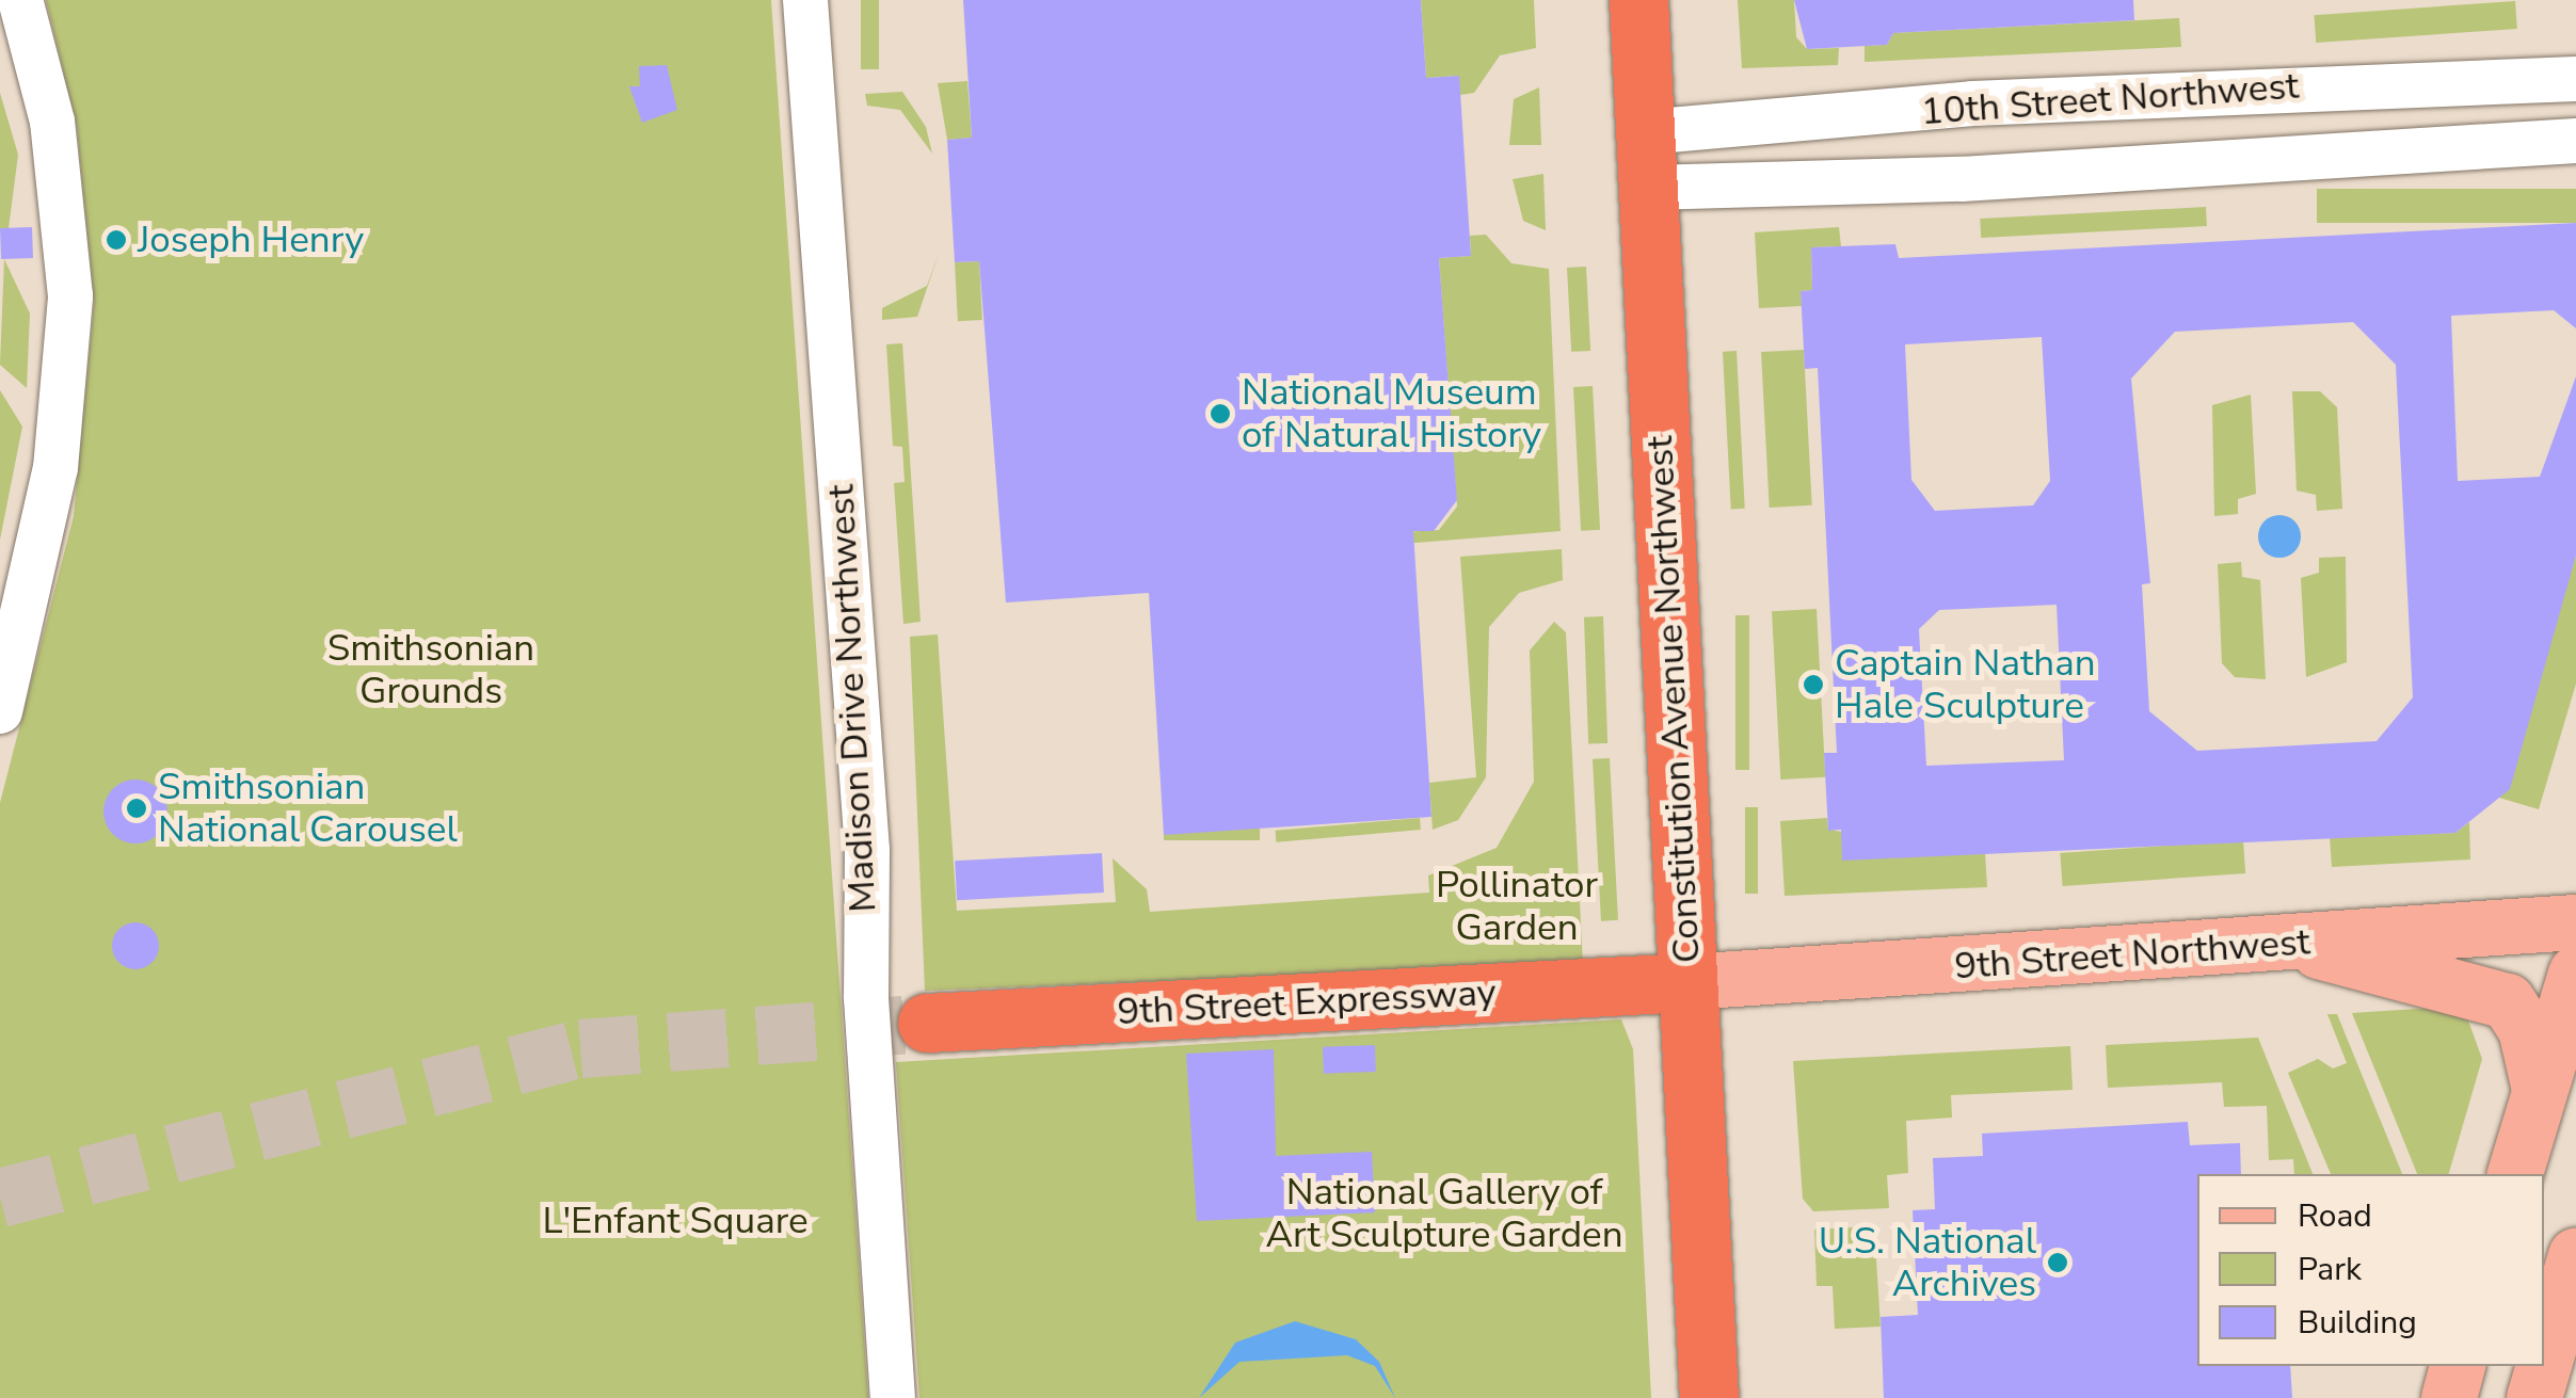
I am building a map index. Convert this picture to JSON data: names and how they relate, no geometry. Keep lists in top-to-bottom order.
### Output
{
  "streets": {
    "highway": ["Constitution Avenue Northwest", "9th Street Expressway"],
    "main road": ["9th Street Northwest"],
    "street": ["10th Street Northwest", "Madison Drive Northwest"]
  },
  "crossings": [
    ["10th Street Northwest", "Constitution Avenue Northwest"],
    ["Constitution Avenue Northwest", "9th Street Northwest"],
    ["Constitution Avenue Northwest", "9th Street Expressway"],
    ["9th Street Northwest", "9th Street Expressway"]
  ],
  "parks": [
    "Smithsonian Grounds",
    "Pollinator Garden",
    "National Gallery of Art Sculpture Garden",
    "L'Enfant Square"
  ],
  "places": [
    "Joseph Henry",
    "National Museum of Natural History",
    "Captain Nathan Hale Sculpture",
    "Smithsonian National Carousel",
    "U.S. National Archives"
  ],
  "legend": ["Road", "Park", "Building"]
}
